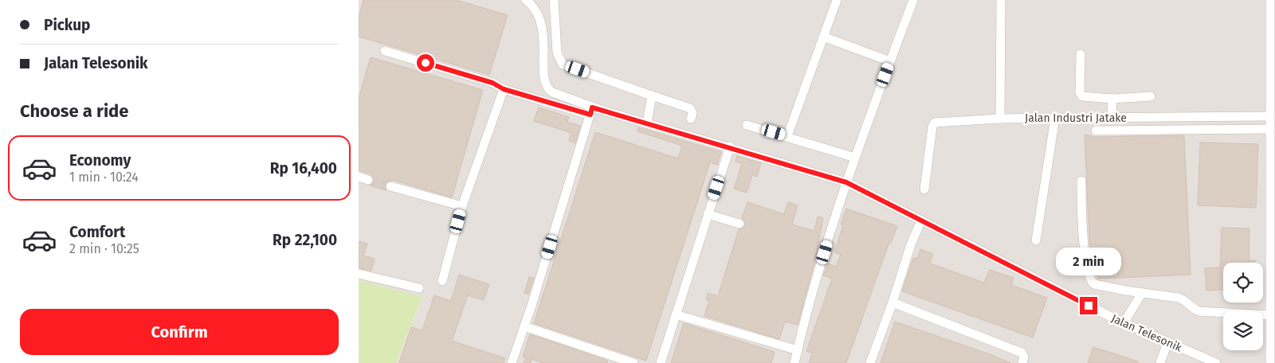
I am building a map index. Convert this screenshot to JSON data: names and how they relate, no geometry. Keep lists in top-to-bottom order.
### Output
{
  "streets": {
    "street": ["Jalan Industri Jatake", "Jalan Telesonik"]
  },
  "page": {
    "banner": ["Pickup", "Jalan Telesonik"],
    "heading": "Choose a ride",
    "list": [
      {
        "name": "Economy",
        "note": "1 min · 10:24",
        "value": "Rp 16,400"
      },
      {
        "name": "Comfort",
        "note": "2 min · 10:25",
        "value": "Rp 22,100"
      }
    ],
    "bubble": "2 min",
    "buttons": "Confirm"
  }
}
